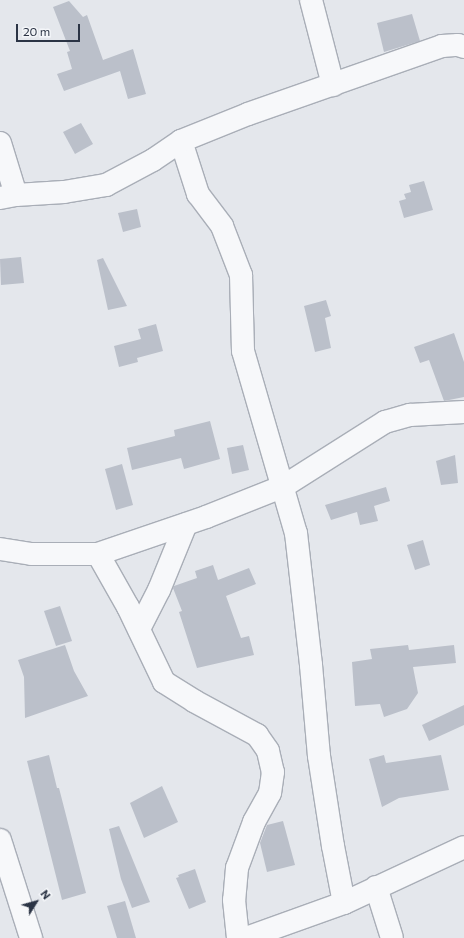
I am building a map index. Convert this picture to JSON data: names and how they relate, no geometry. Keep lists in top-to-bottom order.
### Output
{
  "scale_bar": "20 m",
  "north": "top right"
}
